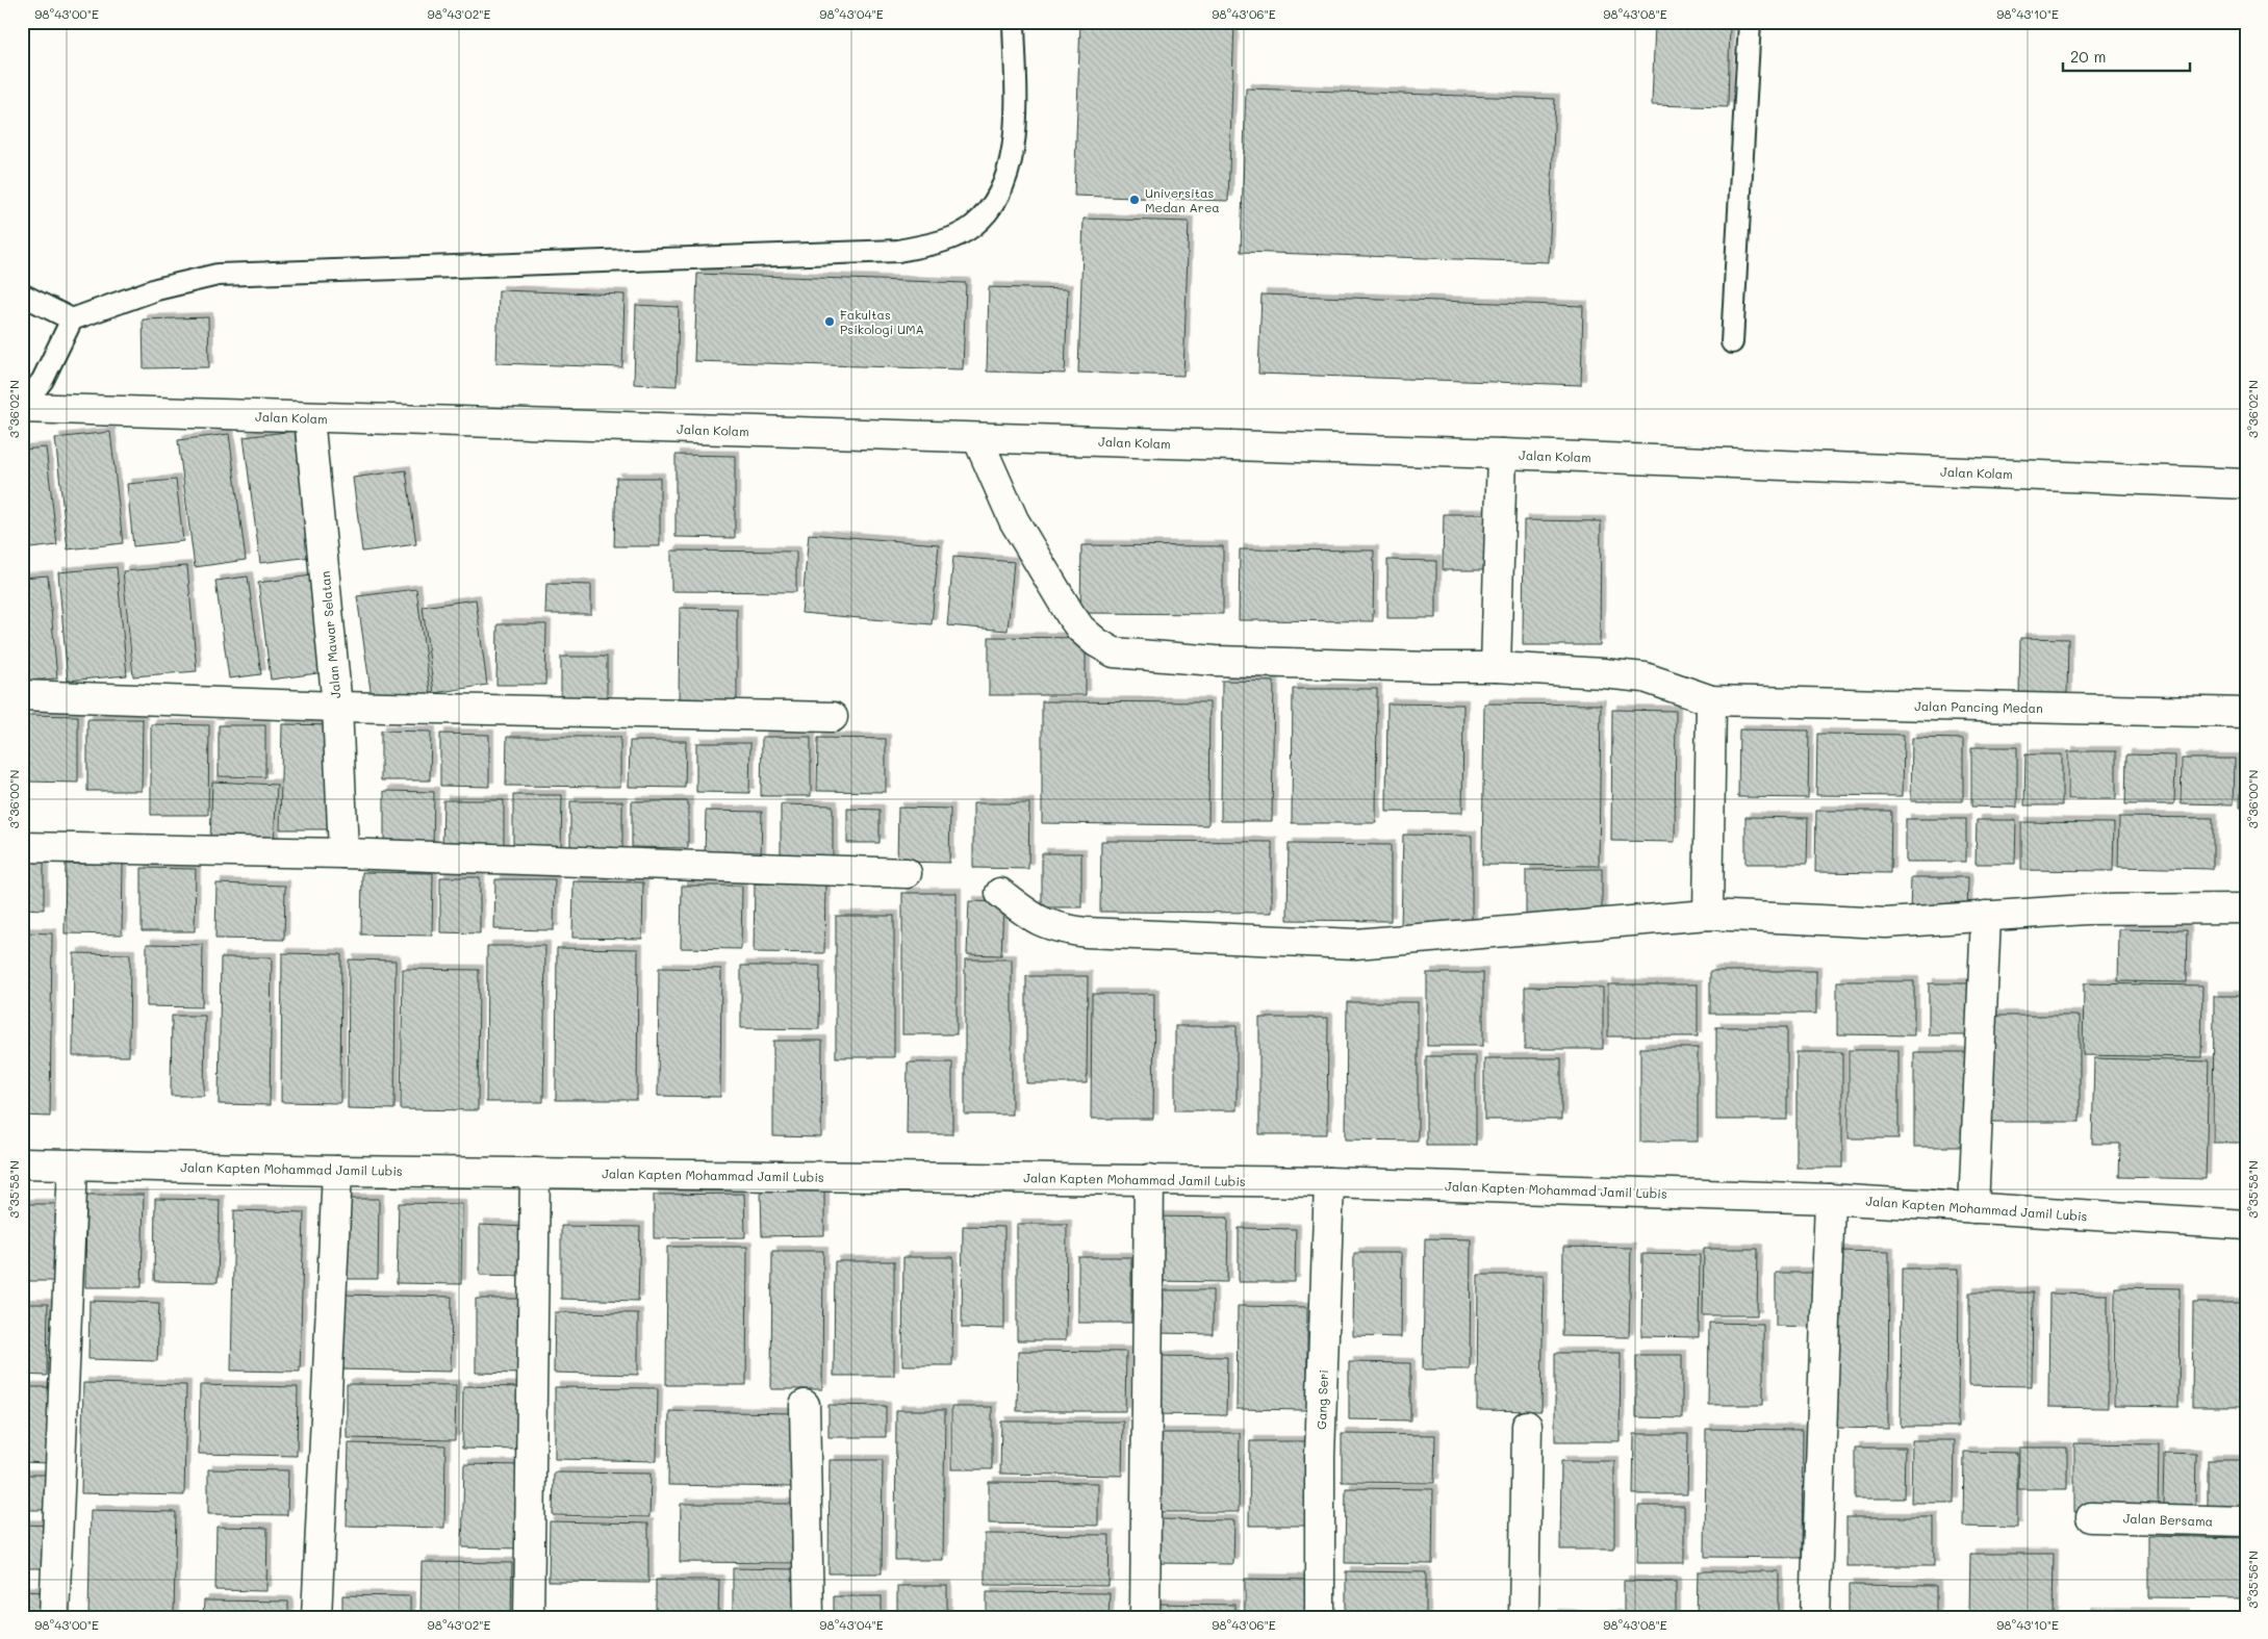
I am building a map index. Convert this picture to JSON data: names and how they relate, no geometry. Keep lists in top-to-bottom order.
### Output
{
  "streets": {
    "street": [
      "Jalan Kolam",
      "Jalan Mawar Selatan",
      "Jalan Pancing Medan",
      "Jalan Kapten Mohammad Jamil Lubis",
      "Gang Seri",
      "Jalan Bersama"
    ]
  },
  "crossings": [
    ["Jalan Kolam", "Jalan Mawar Selatan"],
    ["Jalan Kolam", "Jalan Pancing Medan"],
    ["Jalan Kapten Mohammad Jamil Lubis", "Gang Seri"]
  ],
  "places": ["Universitas Medan Area", "Fakultas Psikologi UMA"],
  "scale_bar": "20 m",
  "coordinates": [
    "98°43'00\"E",
    "98°43'02\"E",
    "98°43'04\"E",
    "98°43'06\"E",
    "98°43'08\"E",
    "98°43'10\"E",
    "3°36'02\"N",
    "3°36'00\"N",
    "3°35'58\"N",
    "3°35'56\"N"
  ]
}
